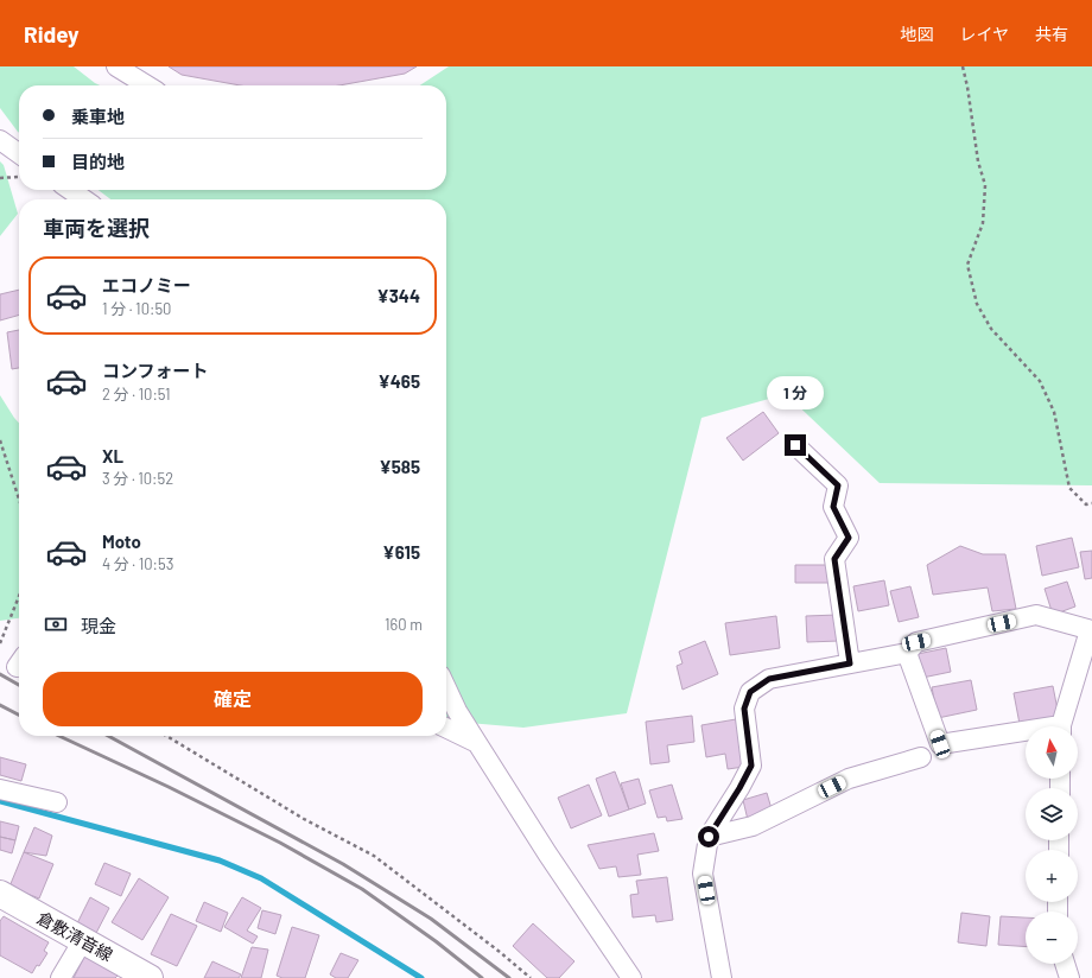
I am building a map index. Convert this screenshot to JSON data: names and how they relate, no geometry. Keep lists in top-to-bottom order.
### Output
{
  "streets": {
    "main road": ["倉敷清音線"]
  },
  "north": "top",
  "page": {
    "header": "Ridey",
    "nav": ["地図", "レイヤ", "共有"],
    "banner": ["乗車地", "目的地"],
    "heading": "車両を選択",
    "list": [
      {
        "name": "エコノミー",
        "note": "1 分 · 10:50",
        "value": "¥344"
      },
      {
        "name": "コンフォート",
        "note": "2 分 · 10:51",
        "value": "¥465"
      },
      {
        "name": "XL",
        "note": "3 分 · 10:52",
        "value": "¥585"
      },
      {
        "name": "Moto",
        "note": "4 分 · 10:53",
        "value": "¥615"
      }
    ],
    "bubble": "1 分",
    "pay": ["現金", "160 m"],
    "buttons": "確定",
    "map_buttons": ["+", "−"]
  }
}
